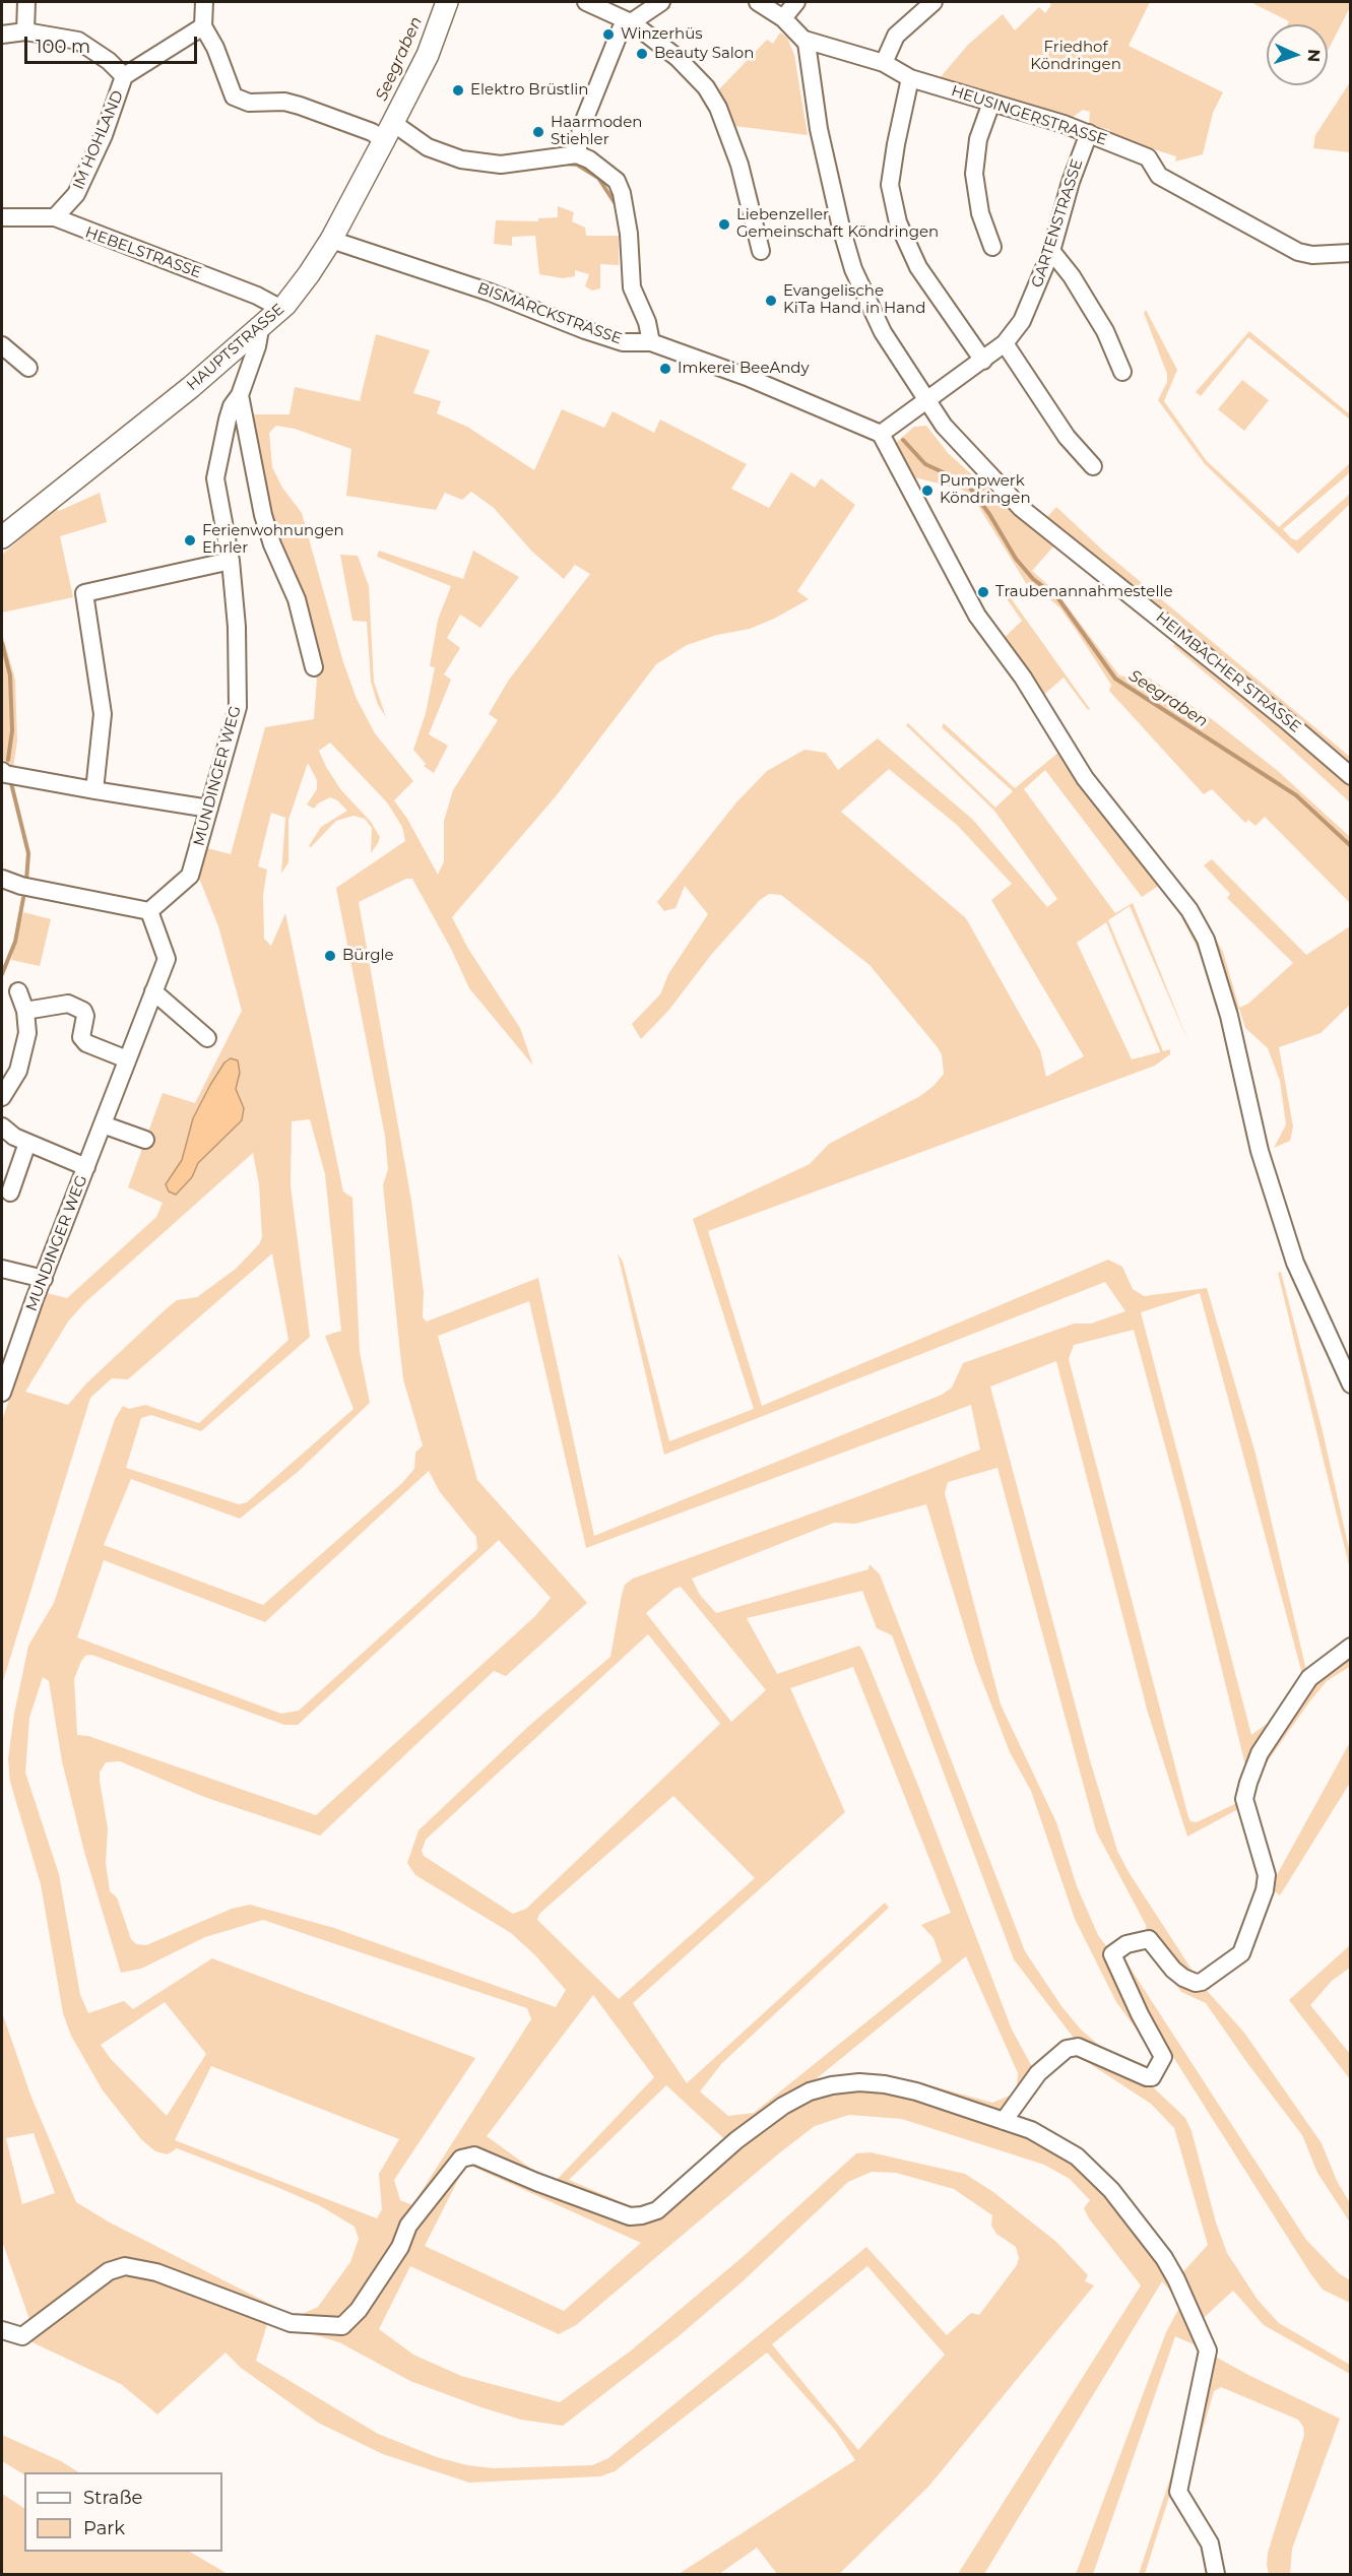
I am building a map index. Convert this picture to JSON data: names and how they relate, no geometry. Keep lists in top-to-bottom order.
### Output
{
  "streets": {
    "main road": ["HAUPTSTRASSE"],
    "street": [
      "HEUSINGERSTRASSE",
      "IM HOHLAND",
      "GARTENSTRASSE",
      "HEBELSTRASSE",
      "BISMARCKSTRASSE",
      "HEIMBACHER STRASSE",
      "MUNDINGER WEG"
    ]
  },
  "crossings": [
    ["HEUSINGERSTRASSE", "GARTENSTRASSE"],
    ["HEUSINGERSTRASSE", "HEIMBACHER STRASSE"],
    ["IM HOHLAND", "HEBELSTRASSE"],
    ["GARTENSTRASSE", "BISMARCKSTRASSE"],
    ["GARTENSTRASSE", "HEIMBACHER STRASSE"],
    ["HEBELSTRASSE", "HAUPTSTRASSE"],
    ["BISMARCKSTRASSE", "HAUPTSTRASSE"],
    ["HAUPTSTRASSE", "MUNDINGER WEG"]
  ],
  "water": ["Seegraben"],
  "parks": ["Friedhof Köndringen"],
  "places": [
    "Winzerhüs",
    "Beauty Salon",
    "Elektro Brüstlin",
    "Haarmoden Stiehler",
    "Liebenzeller Gemeinschaft Köndringen",
    "Evangelische KiTa Hand in Hand",
    "Imkerei BeeAndy",
    "Pumpwerk Köndringen",
    "Ferienwohnungen Ehrler",
    "Traubenannahmestelle",
    "Bürgle"
  ],
  "legend": ["Straße", "Park"],
  "scale_bar": "100 m",
  "north": "right"
}
